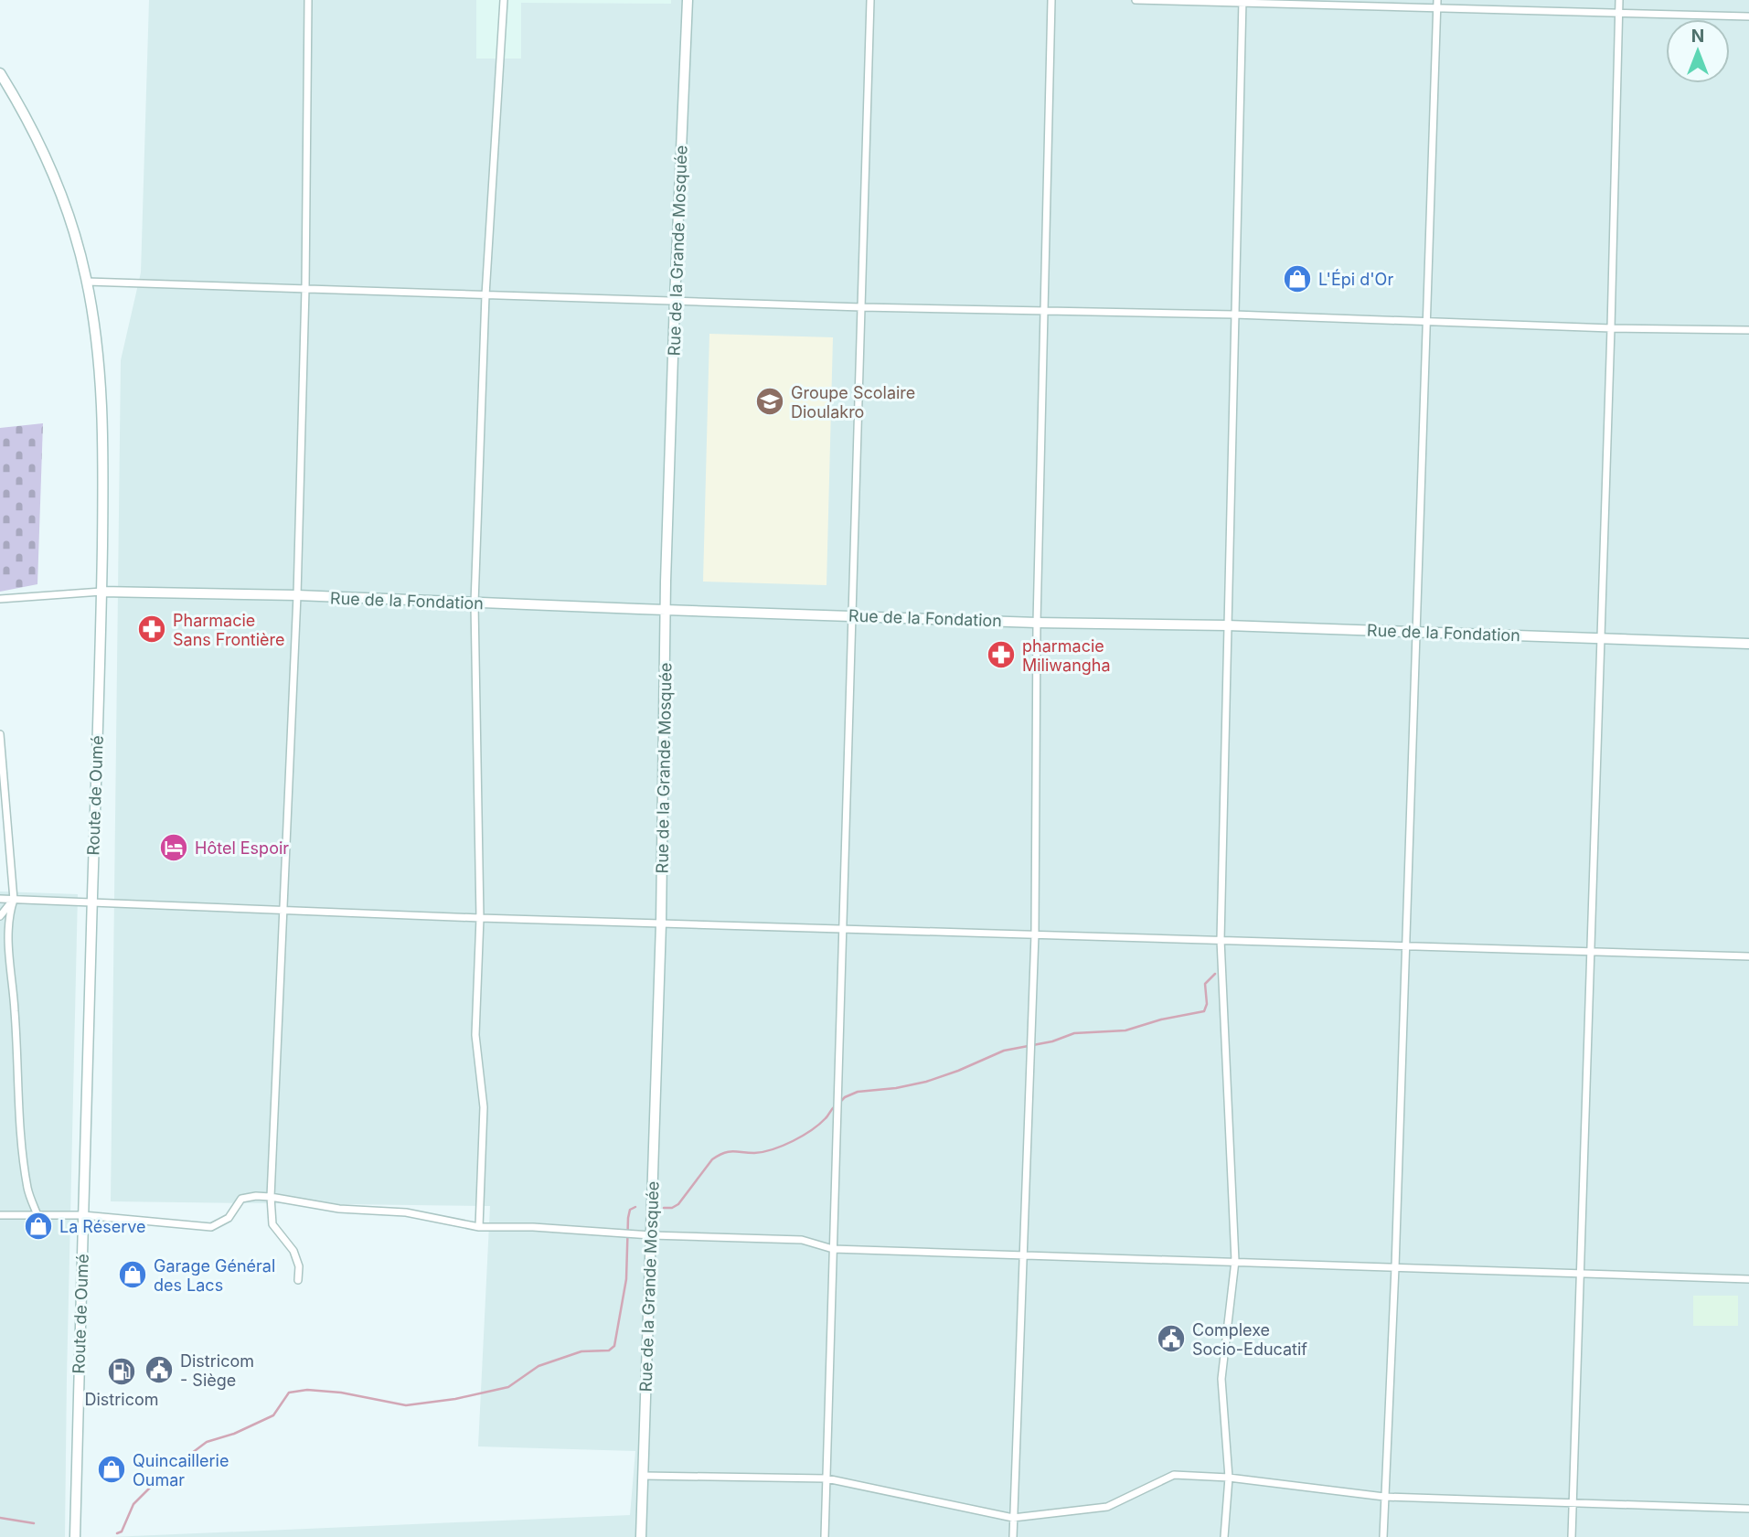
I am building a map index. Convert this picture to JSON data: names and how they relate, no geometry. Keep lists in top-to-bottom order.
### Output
{
  "streets": {
    "street": ["Rue de la Grande Mosquée", "Rue de la Fondation", "Route de Oumé"]
  },
  "crossings": [
    ["Rue de la Grande Mosquée", "Rue de la Fondation"],
    ["Rue de la Fondation", "Route de Oumé"]
  ],
  "places": {
    "shop": [
      "L'Épi d'Or",
      "La Réserve",
      "Garage Général des Lacs",
      "Quincaillerie Oumar"
    ],
    "school or university": ["Groupe Scolaire Dioulakro"],
    "pharmacy": ["Pharmacie Sans Frontière", "pharmacie Miliwangha"],
    "hotel": ["Hôtel Espoir"],
    "public building": ["Complexe Socio-Educatif", "Districom - Siège"],
    "fuel station": ["Districom"]
  },
  "north": "top"
}
